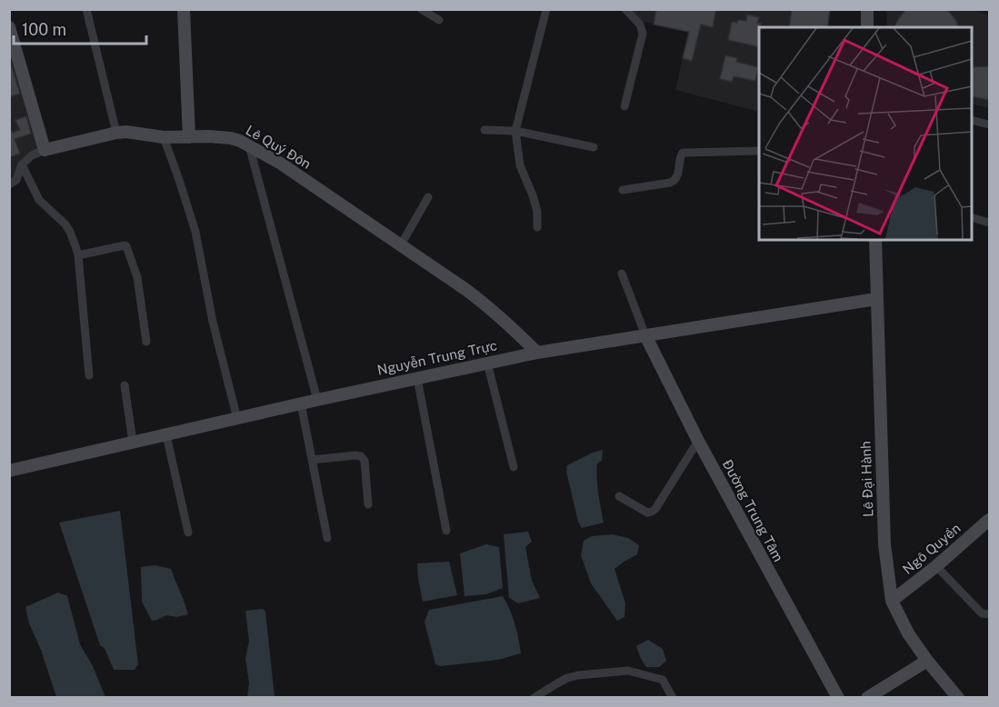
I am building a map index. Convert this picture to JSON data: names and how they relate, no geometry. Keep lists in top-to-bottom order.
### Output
{
  "streets": {
    "street": [
      "Lê Quý Đôn",
      "Nguyễn Trung Trực",
      "Lê Đại Hành",
      "Đường Trung Tâm",
      "Ngô Quyền"
    ]
  },
  "crossings": [
    ["Lê Quý Đôn", "Nguyễn Trung Trực"],
    ["Nguyễn Trung Trực", "Lê Đại Hành"],
    ["Nguyễn Trung Trực", "Đường Trung Tâm"],
    ["Lê Đại Hành", "Ngô Quyền"]
  ],
  "scale_bar": "100 m"
}
